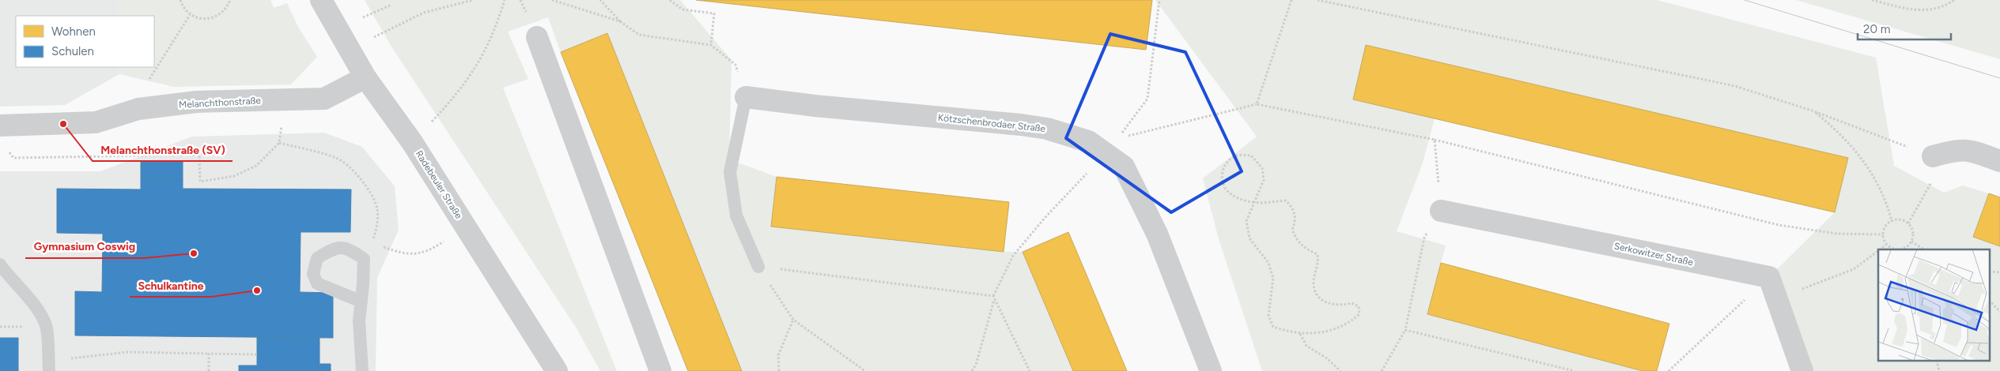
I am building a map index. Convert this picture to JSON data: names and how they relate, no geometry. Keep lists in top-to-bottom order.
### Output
{
  "streets": {
    "street": [
      "Melanchthonstraße",
      "Kötzschenbrodaer Straße",
      "Radebeuler Straße",
      "Serkowitzer Straße"
    ]
  },
  "crossings": [
    ["Melanchthonstraße", "Radebeuler Straße"]
  ],
  "places": ["Melanchthonstraße (SV)", "Gymnasium Coswig", "Schulkantine"],
  "legend": ["Wohnen", "Schulen"],
  "scale_bar": "20 m"
}
